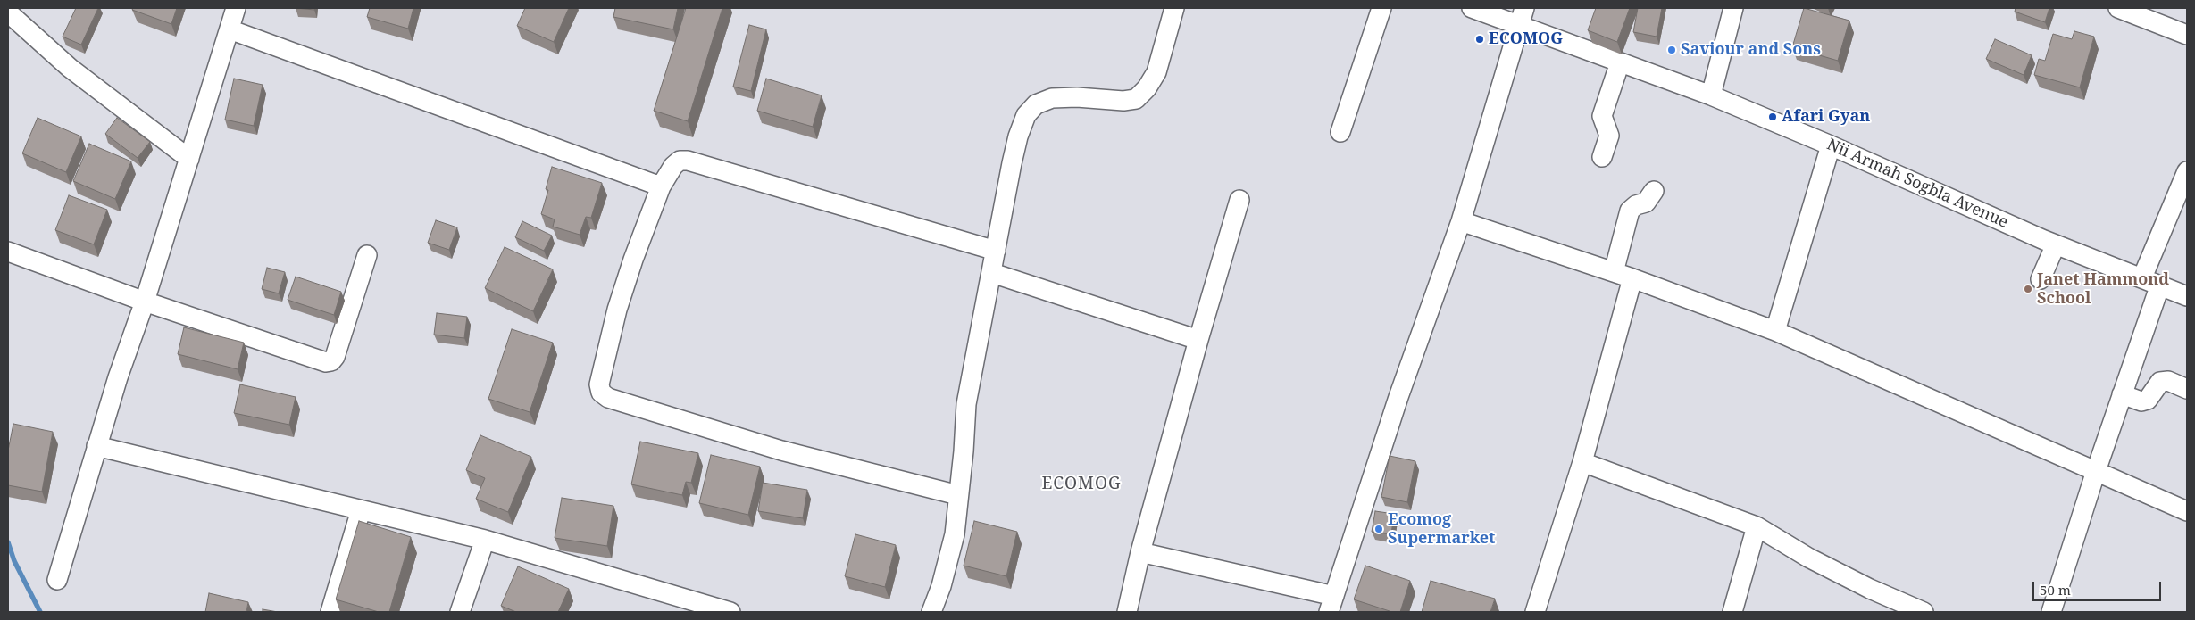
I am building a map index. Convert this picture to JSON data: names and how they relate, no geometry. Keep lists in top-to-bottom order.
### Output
{
  "streets": {
    "street": ["Nii Armah Sogbla Avenue"]
  },
  "districts": ["ECOMOG"],
  "places": [
    "ECOMOG",
    "Saviour and Sons",
    "Afari Gyan",
    "Janet Hammond School",
    "Ecomog Supermarket"
  ],
  "scale_bar": "50 m"
}
